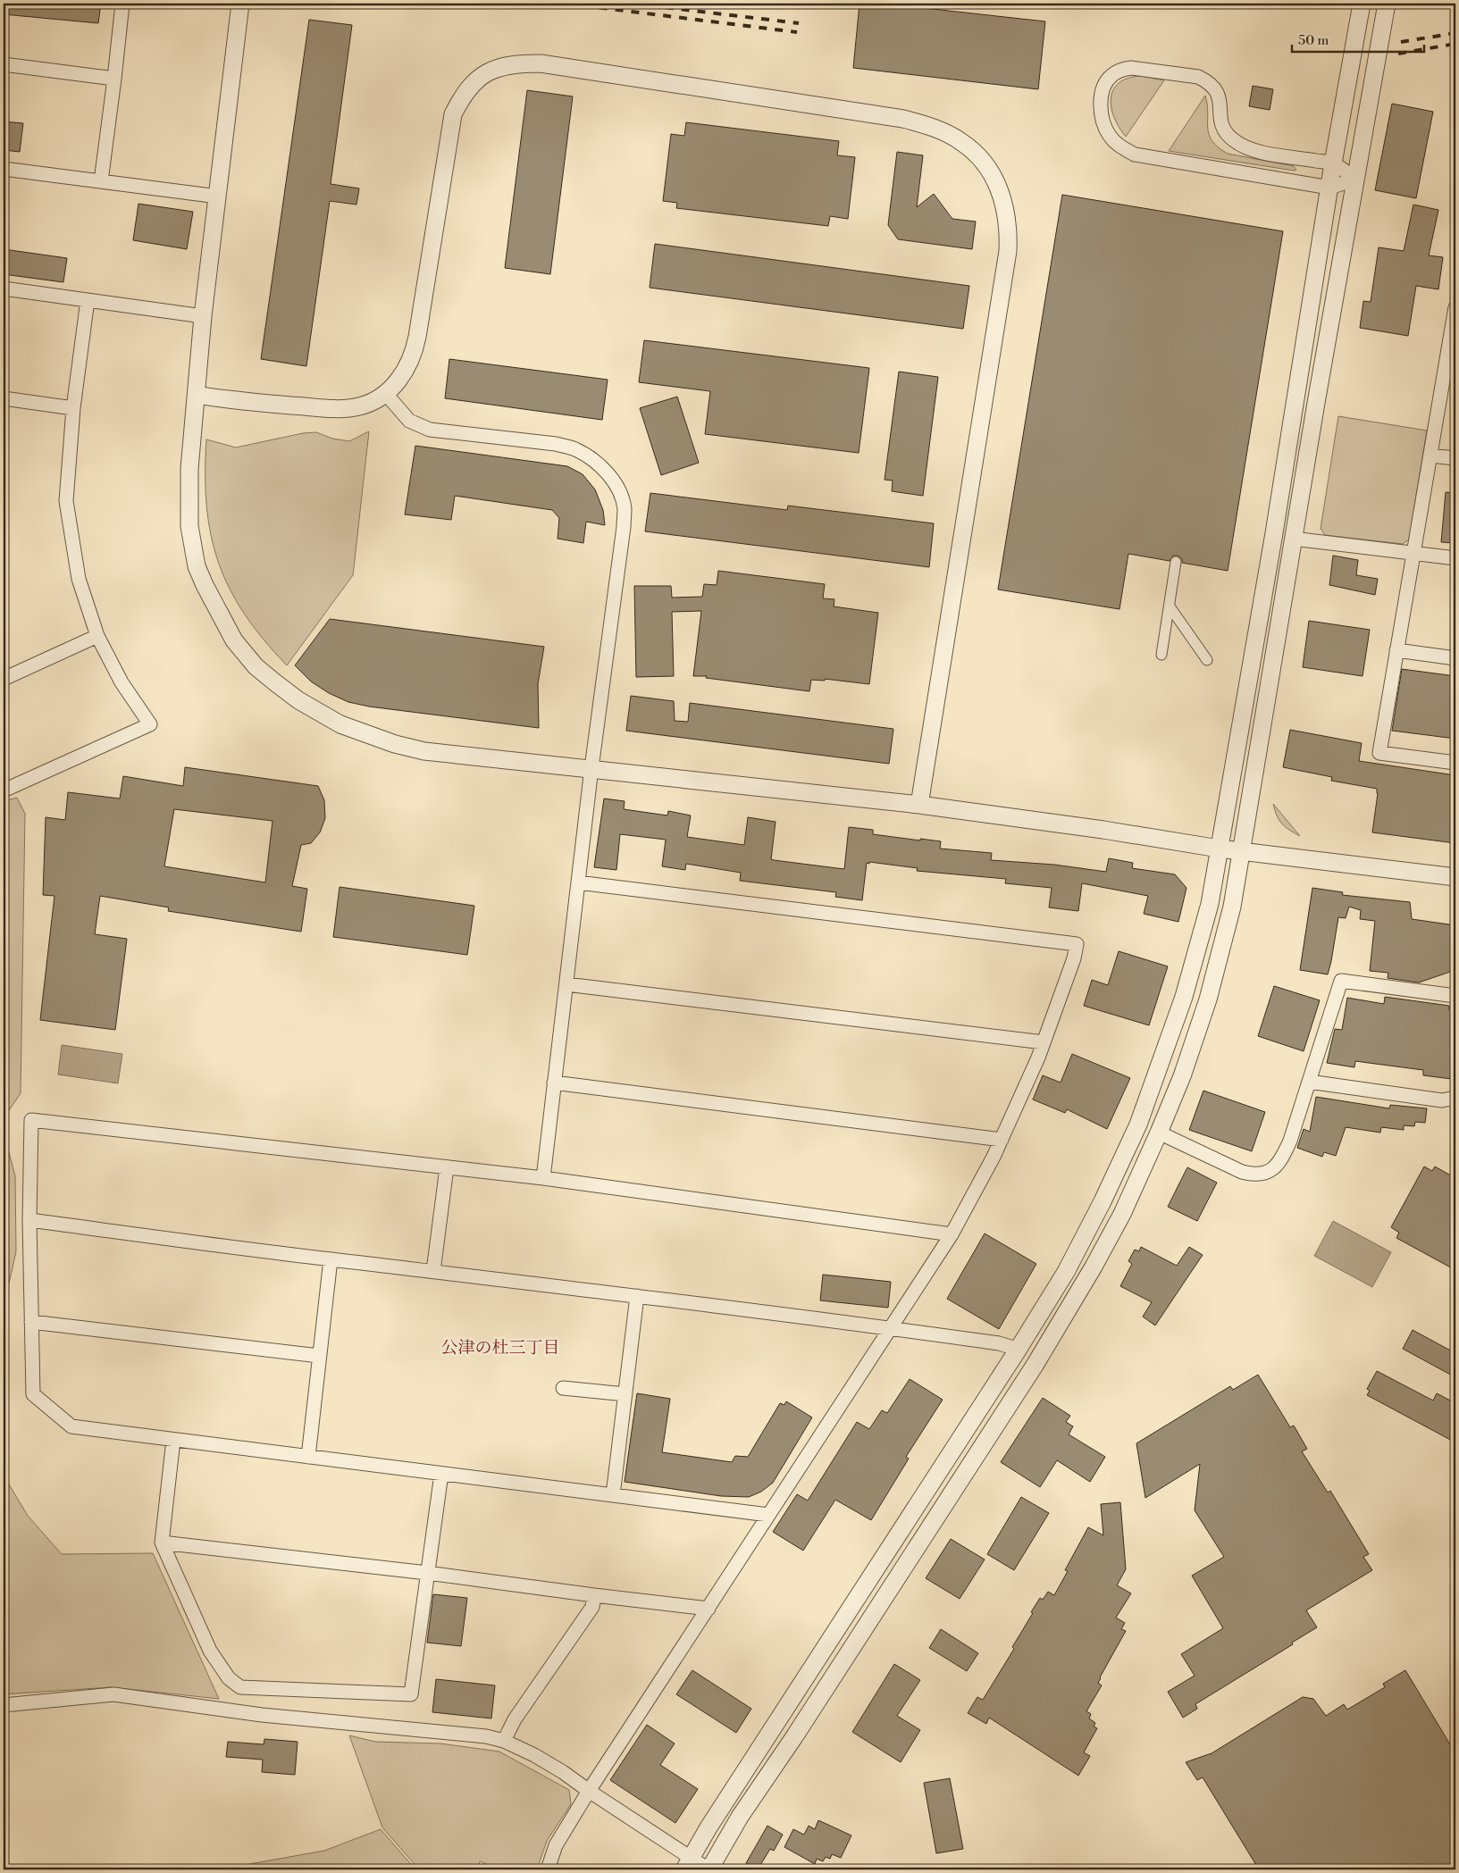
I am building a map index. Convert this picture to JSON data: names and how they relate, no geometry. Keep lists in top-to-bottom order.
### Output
{
  "districts": ["公津の杜三丁目"],
  "scale_bar": "50 m"
}
